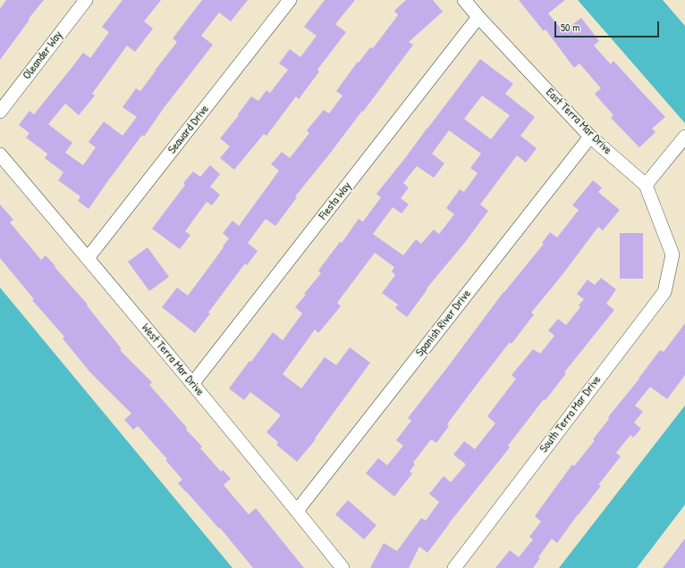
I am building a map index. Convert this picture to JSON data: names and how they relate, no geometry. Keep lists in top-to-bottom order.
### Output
{
  "streets": {
    "street": [
      "Oleander Way",
      "East Terra Mar Drive",
      "Seaward Drive",
      "Fiesta Way",
      "Spanish River Drive",
      "West Terra Mar Drive",
      "South Terra Mar Drive"
    ]
  },
  "crossings": [
    ["East Terra Mar Drive", "Fiesta Way"],
    ["East Terra Mar Drive", "Spanish River Drive"],
    ["East Terra Mar Drive", "South Terra Mar Drive"],
    ["Seaward Drive", "West Terra Mar Drive"],
    ["Fiesta Way", "West Terra Mar Drive"],
    ["Spanish River Drive", "West Terra Mar Drive"]
  ],
  "scale_bar": "50 m"
}
